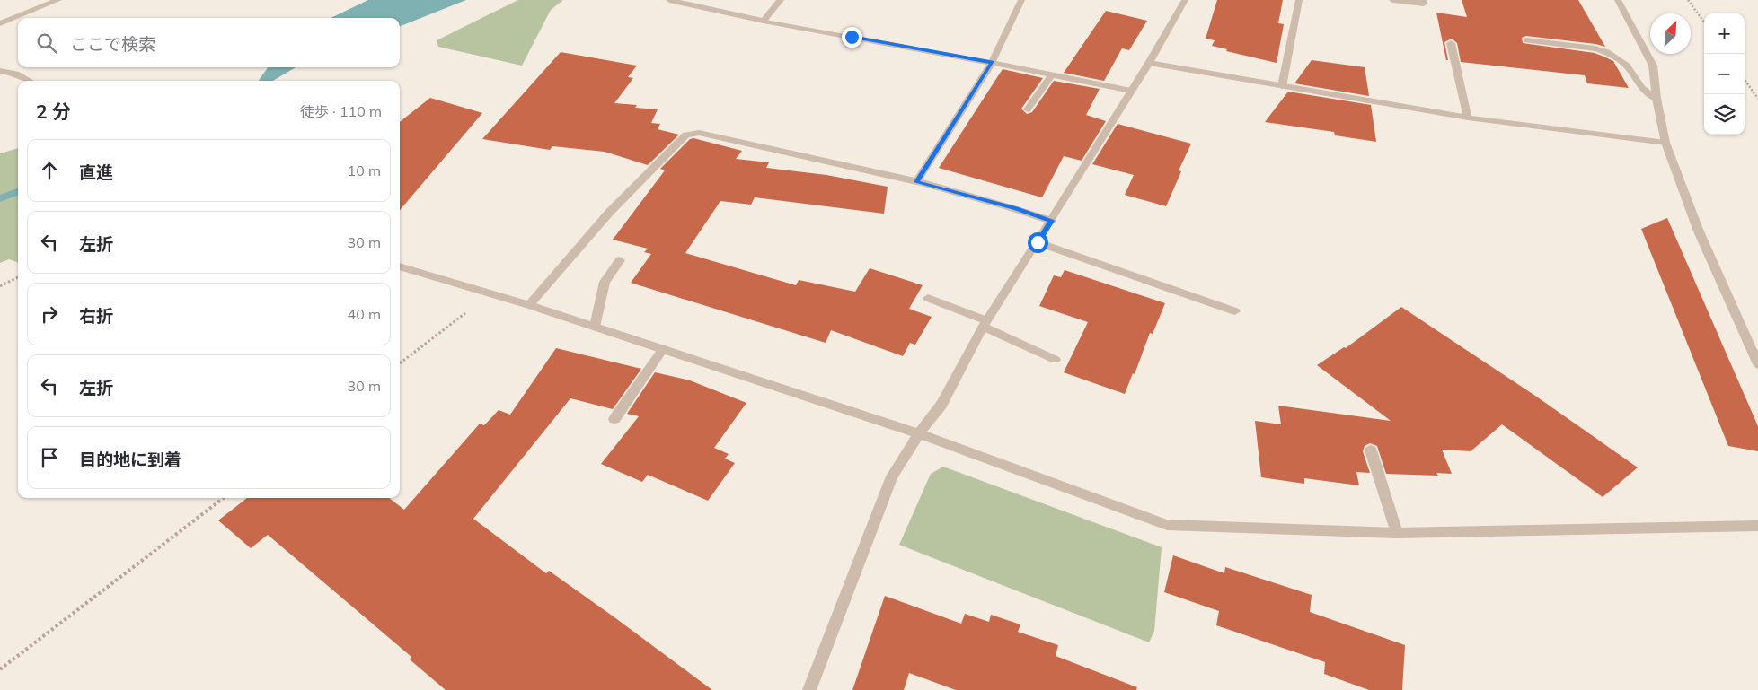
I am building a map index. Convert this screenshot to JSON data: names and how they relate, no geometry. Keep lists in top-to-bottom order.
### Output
{
  "north": "top right",
  "page": {
    "map_buttons": ["+", "−"],
    "search": "ここで検索",
    "heading": ["2 分", "徒歩 · 110 m"],
    "list": [
      ["直進", "10 m"],
      ["左折", "30 m"],
      ["右折", "40 m"],
      ["左折", "30 m"],
      "目的地に到着"
    ]
  }
}
